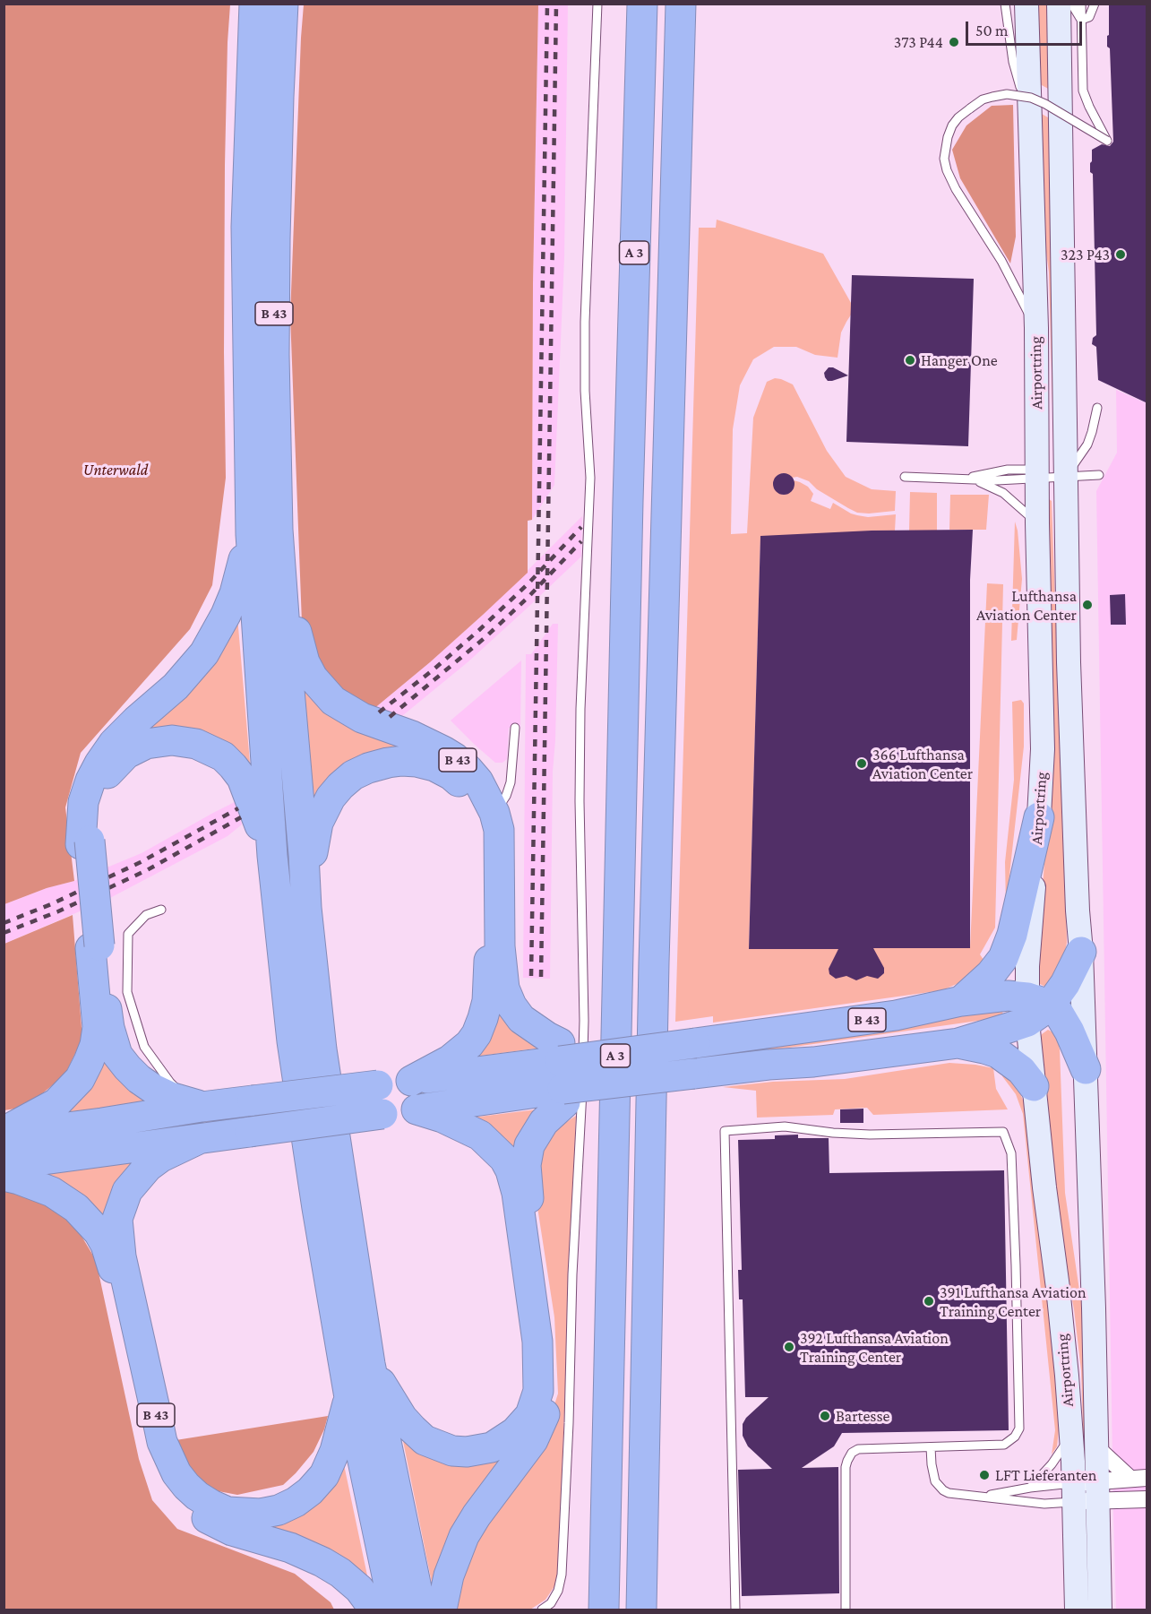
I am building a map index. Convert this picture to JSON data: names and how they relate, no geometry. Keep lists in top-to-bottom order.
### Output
{
  "streets": {
    "highway": ["A 3", "B 43"],
    "street": ["Airportring"]
  },
  "crossings": [
    ["B 43", "Airportring"]
  ],
  "parks": ["Unterwald"],
  "places": [
    "373 P44",
    "323 P43",
    "Hanger One",
    "Lufthansa Aviation Center",
    "366 Lufthansa Aviation Center",
    "391 Lufthansa Aviation Training Center",
    "392 Lufthansa Aviation Training Center",
    "Bartesse",
    "LFT Lieferanten"
  ],
  "scale_bar": "50 m"
}
